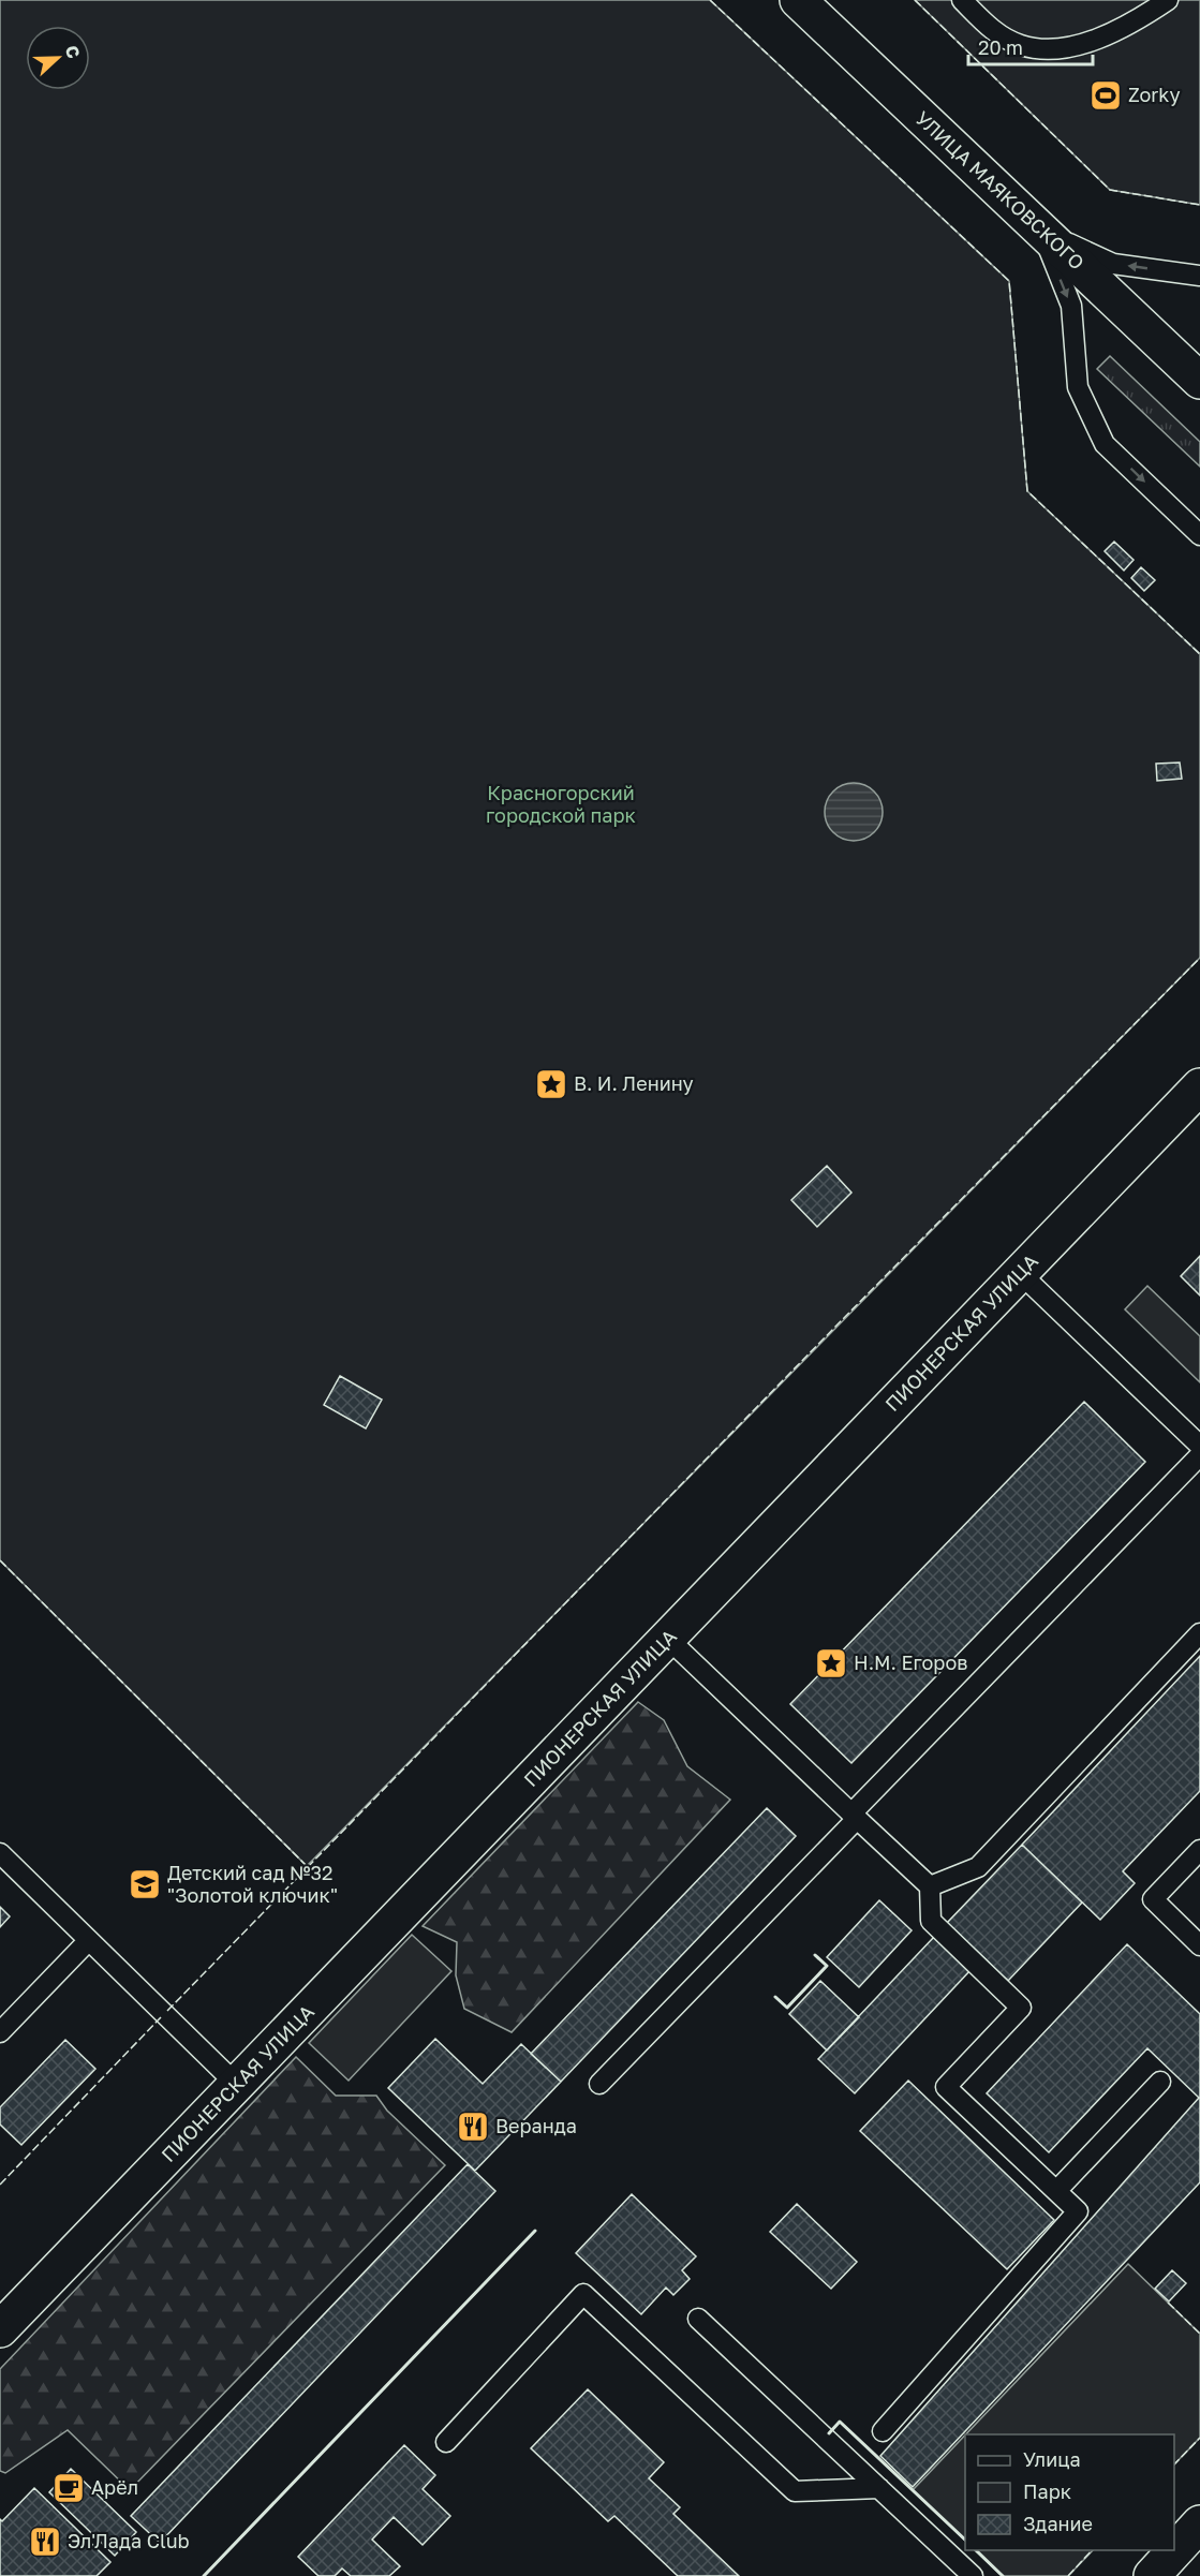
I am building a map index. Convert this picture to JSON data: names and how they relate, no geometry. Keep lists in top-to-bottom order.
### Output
{
  "streets": {
    "street": ["УЛИЦА МАЯКОВСКОГО", "ПИОНЕРСКАЯ УЛИЦА"]
  },
  "parks": ["Красногорский городской парк"],
  "places": {
    "sports": ["Zorky"],
    "place": ["В. И. Ленину", "Н.М. Егоров"],
    "school or university": ["Детский сад №32 \"Золотой ключик\""],
    "restaurant": ["Веранда", "Эл'Лада Club"],
    "cafe": ["Арёл"]
  },
  "legend": ["Улица", "Парк", "Здание"],
  "scale_bar": "20 m",
  "north": "right"
}
